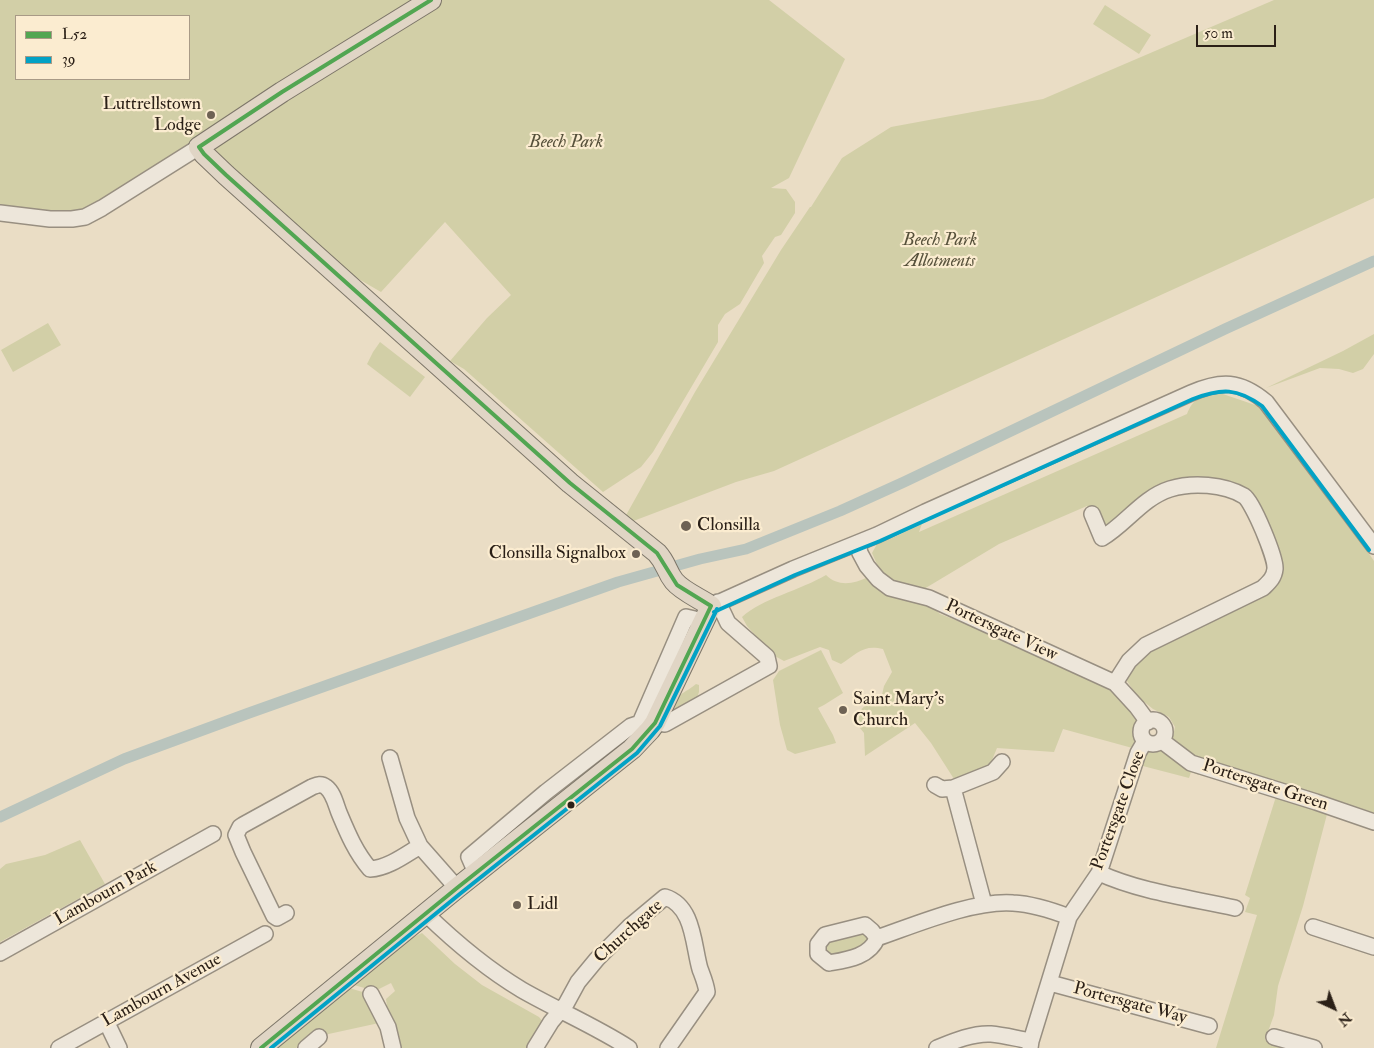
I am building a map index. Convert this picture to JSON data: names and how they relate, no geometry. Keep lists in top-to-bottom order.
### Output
{
  "streets": {
    "street": [
      "Portersgate View",
      "Portersgate Green",
      "Portersgate Close",
      "Lambourn Park",
      "Churchgate",
      "Lambourn Avenue",
      "Portersgate Way"
    ]
  },
  "crossings": [
    ["Portersgate View", "Portersgate Green"],
    ["Portersgate View", "Portersgate Close"],
    ["Portersgate Green", "Portersgate Close"],
    ["Portersgate Close", "Portersgate Way"]
  ],
  "parks": ["Beech Park", "Beech Park Allotments"],
  "places": [
    "Luttrellstown Lodge",
    "Clonsilla",
    "Clonsilla Signalbox",
    "Saint Mary's Church",
    "Lidl"
  ],
  "lines": ["transit line L52", "transit line 39"],
  "legend": ["L52", "39"],
  "scale_bar": "50 m",
  "north": "bottom right"
}
